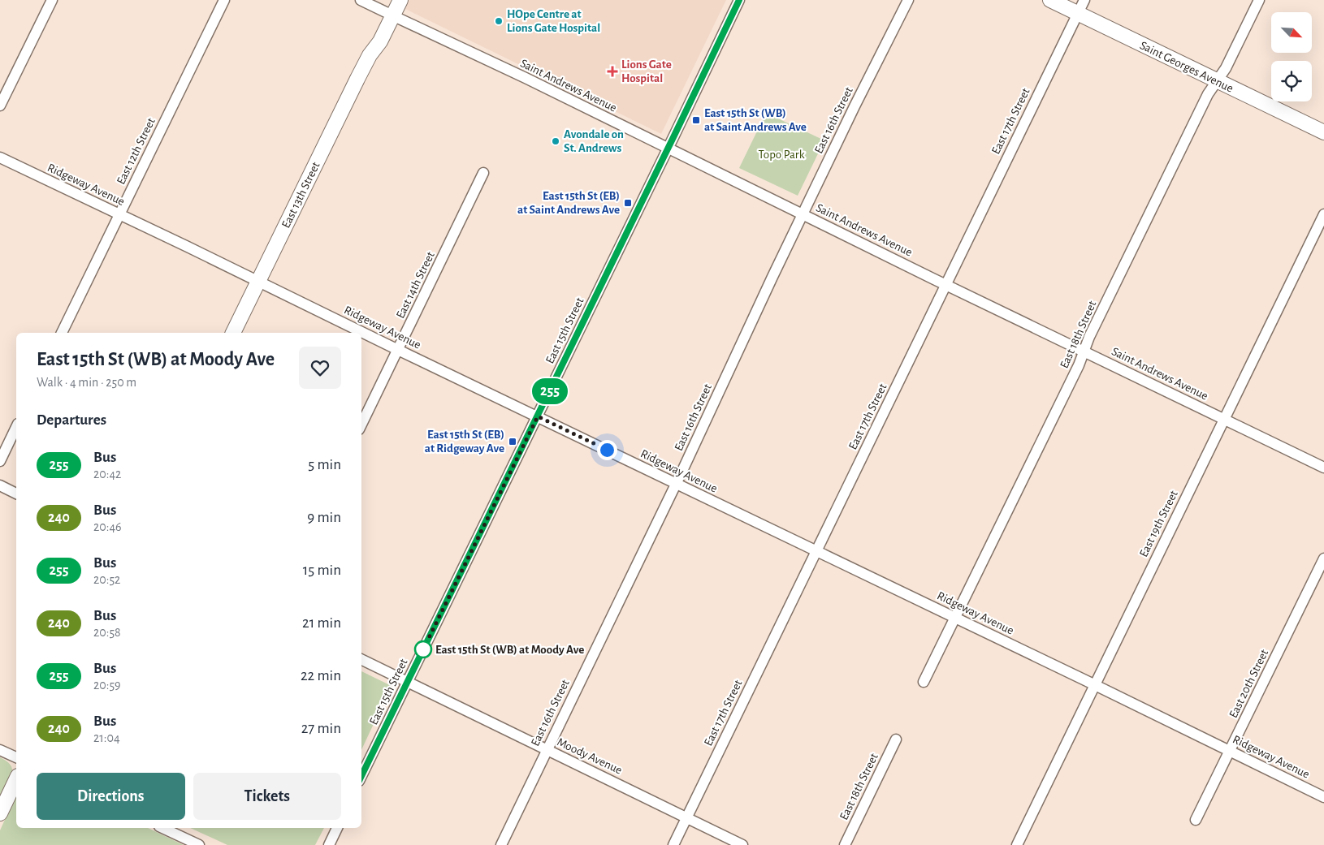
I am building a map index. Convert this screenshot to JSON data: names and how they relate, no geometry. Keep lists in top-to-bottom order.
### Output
{
  "streets": {
    "street": [
      "Saint Georges Avenue",
      "Saint Andrews Avenue",
      "East 16th Street",
      "East 17th Street",
      "East 12th Street",
      "Ridgeway Avenue",
      "East 13th Street",
      "East 14th Street",
      "East 15th Street",
      "East 18th Street",
      "East 19th Street",
      "East 20th Street",
      "Moody Avenue"
    ]
  },
  "crossings": [
    ["Saint Georges Avenue", "East 17th Street"],
    ["Saint Georges Avenue", "East 18th Street"],
    ["Saint Andrews Avenue", "East 16th Street"],
    ["Saint Andrews Avenue", "East 17th Street"],
    ["Saint Andrews Avenue", "East 13th Street"],
    ["Saint Andrews Avenue", "East 15th Street"],
    ["Saint Andrews Avenue", "East 18th Street"],
    ["Saint Andrews Avenue", "East 19th Street"],
    ["East 16th Street", "Ridgeway Avenue"],
    ["East 16th Street", "Moody Avenue"],
    ["East 17th Street", "Ridgeway Avenue"],
    ["East 17th Street", "Moody Avenue"],
    ["East 12th Street", "Ridgeway Avenue"],
    ["Ridgeway Avenue", "East 13th Street"],
    ["Ridgeway Avenue", "East 14th Street"],
    ["Ridgeway Avenue", "East 15th Street"],
    ["Ridgeway Avenue", "East 18th Street"],
    ["Ridgeway Avenue", "East 19th Street"],
    ["Ridgeway Avenue", "East 20th Street"],
    ["East 15th Street", "Moody Avenue"]
  ],
  "parks": ["Topo Park"],
  "places": {
    "other": ["HOpe Centre at Lions Gate Hospital", "Avondale on St. Andrews", "East 15th St (WB) at Moody Ave"],
    "health": ["Lions Gate Hospital"],
    "transit": ["East 15th St (WB) at Saint Andrews Ave", "East 15th St (EB) at Saint Andrews Ave", "East 15th St (EB) at Ridgeway Ave"]
  },
  "lines": ["bus line 255"],
  "north": "bottom right",
  "page": {
    "on_map": "255",
    "heading": [
      ["East 15th St (WB) at Moody Ave", "Walk · 4 min · 250 m"],
      "Departures"
    ],
    "list": [
      {
        "mark": "255",
        "name": "Bus",
        "note": "20:42",
        "value": "5 min"
      },
      {
        "mark": "240",
        "name": "Bus",
        "note": "20:46",
        "value": "9 min"
      },
      {
        "mark": "255",
        "name": "Bus",
        "note": "20:52",
        "value": "15 min"
      },
      {
        "mark": "240",
        "name": "Bus",
        "note": "20:58",
        "value": "21 min"
      },
      {
        "mark": "255",
        "name": "Bus",
        "note": "20:59",
        "value": "22 min"
      },
      {
        "mark": "240",
        "name": "Bus",
        "note": "21:04",
        "value": "27 min"
      }
    ],
    "buttons": ["Directions", "Tickets"]
  }
}
